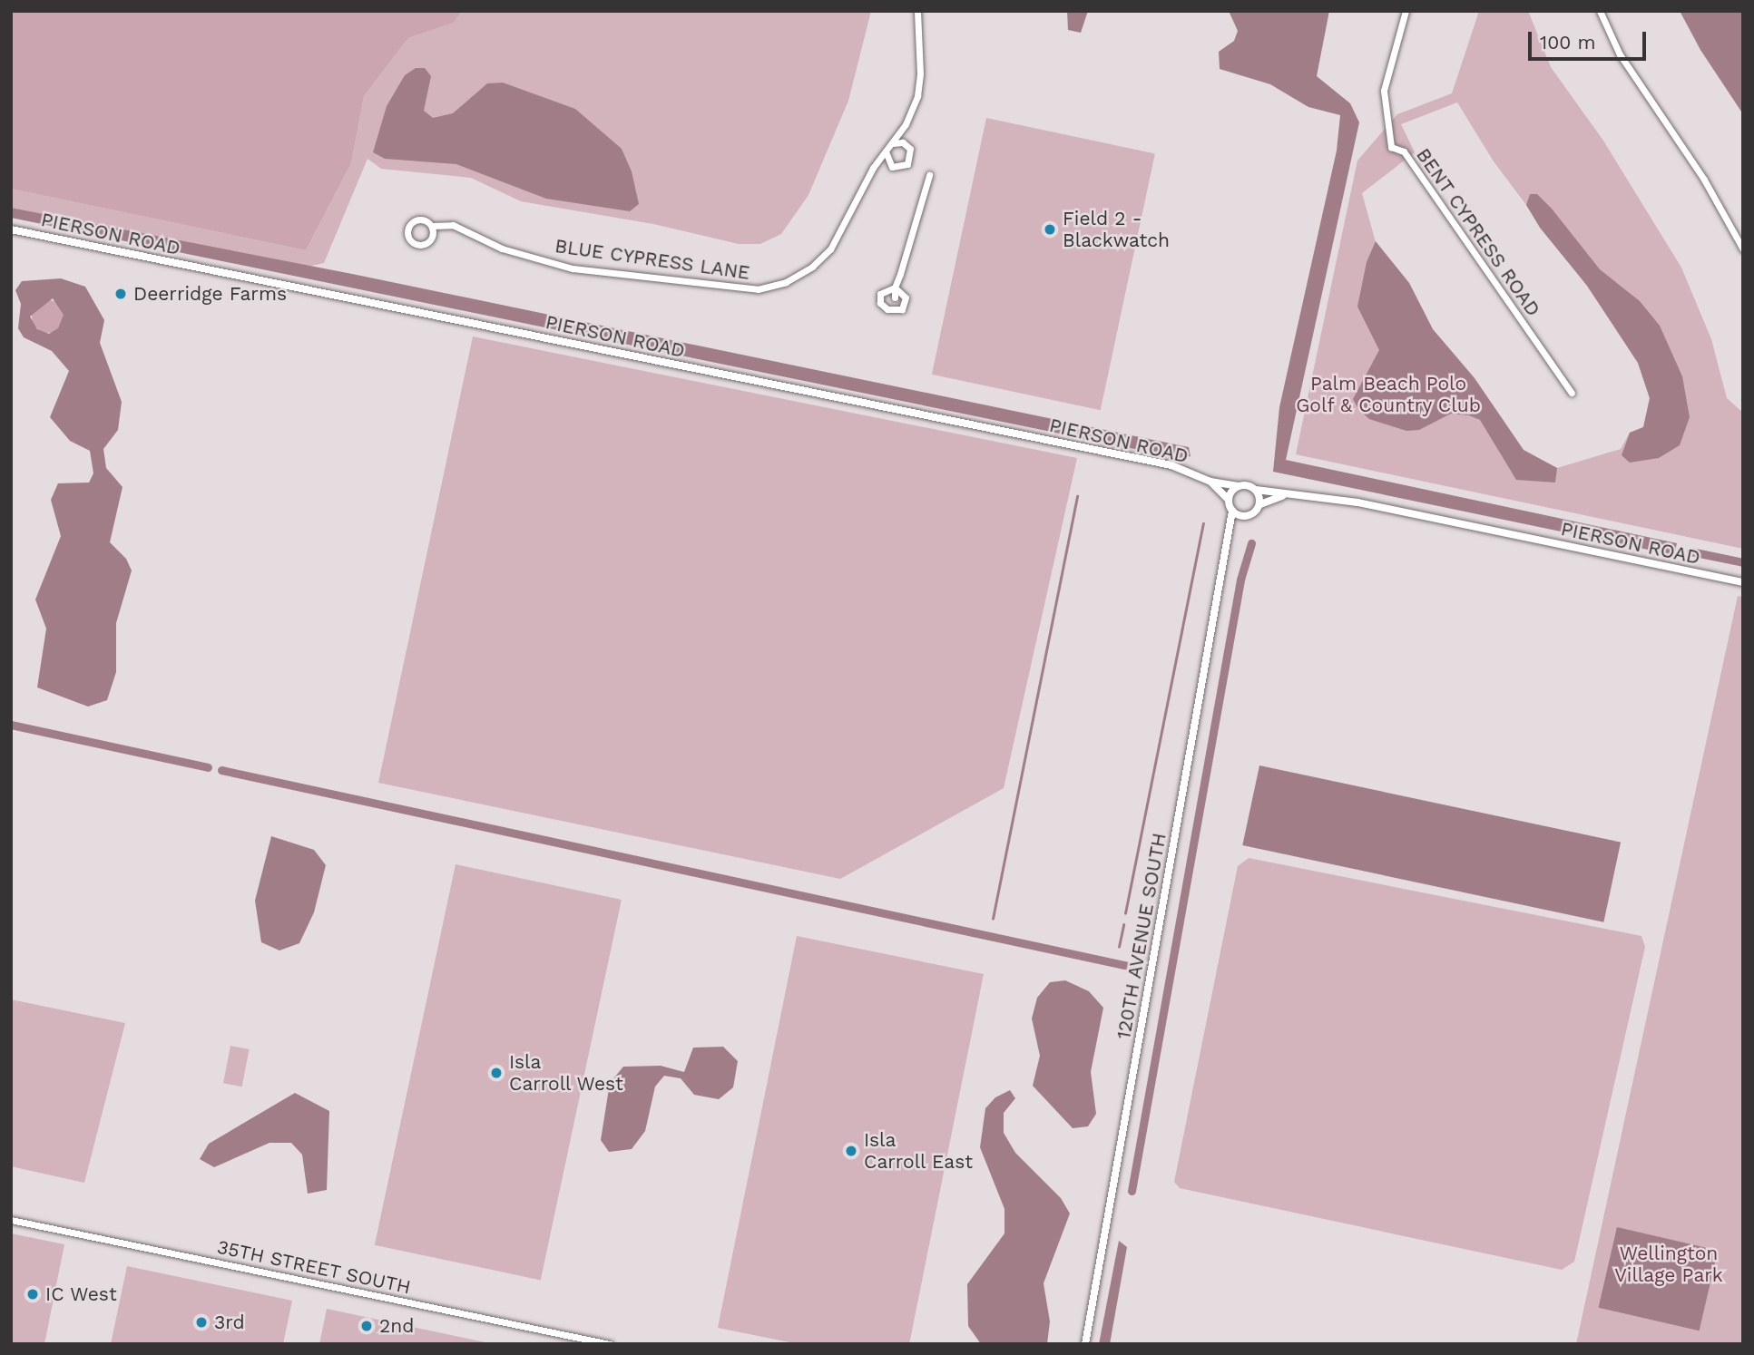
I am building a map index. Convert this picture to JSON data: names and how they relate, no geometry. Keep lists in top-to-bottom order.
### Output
{
  "streets": {
    "street": [
      "BENT CYPRESS ROAD",
      "PIERSON ROAD",
      "BLUE CYPRESS LANE",
      "120TH AVENUE SOUTH",
      "35TH STREET SOUTH"
    ]
  },
  "crossings": [
    ["PIERSON ROAD", "120TH AVENUE SOUTH"]
  ],
  "parks": ["Palm Beach Polo Golf & Country Club", "Wellington Village Park"],
  "places": [
    "Field 2 - Blackwatch",
    "Deerridge Farms",
    "Isla Carroll West",
    "Isla Carroll East",
    "IC West",
    "3rd",
    "2nd"
  ],
  "scale_bar": "100 m"
}
